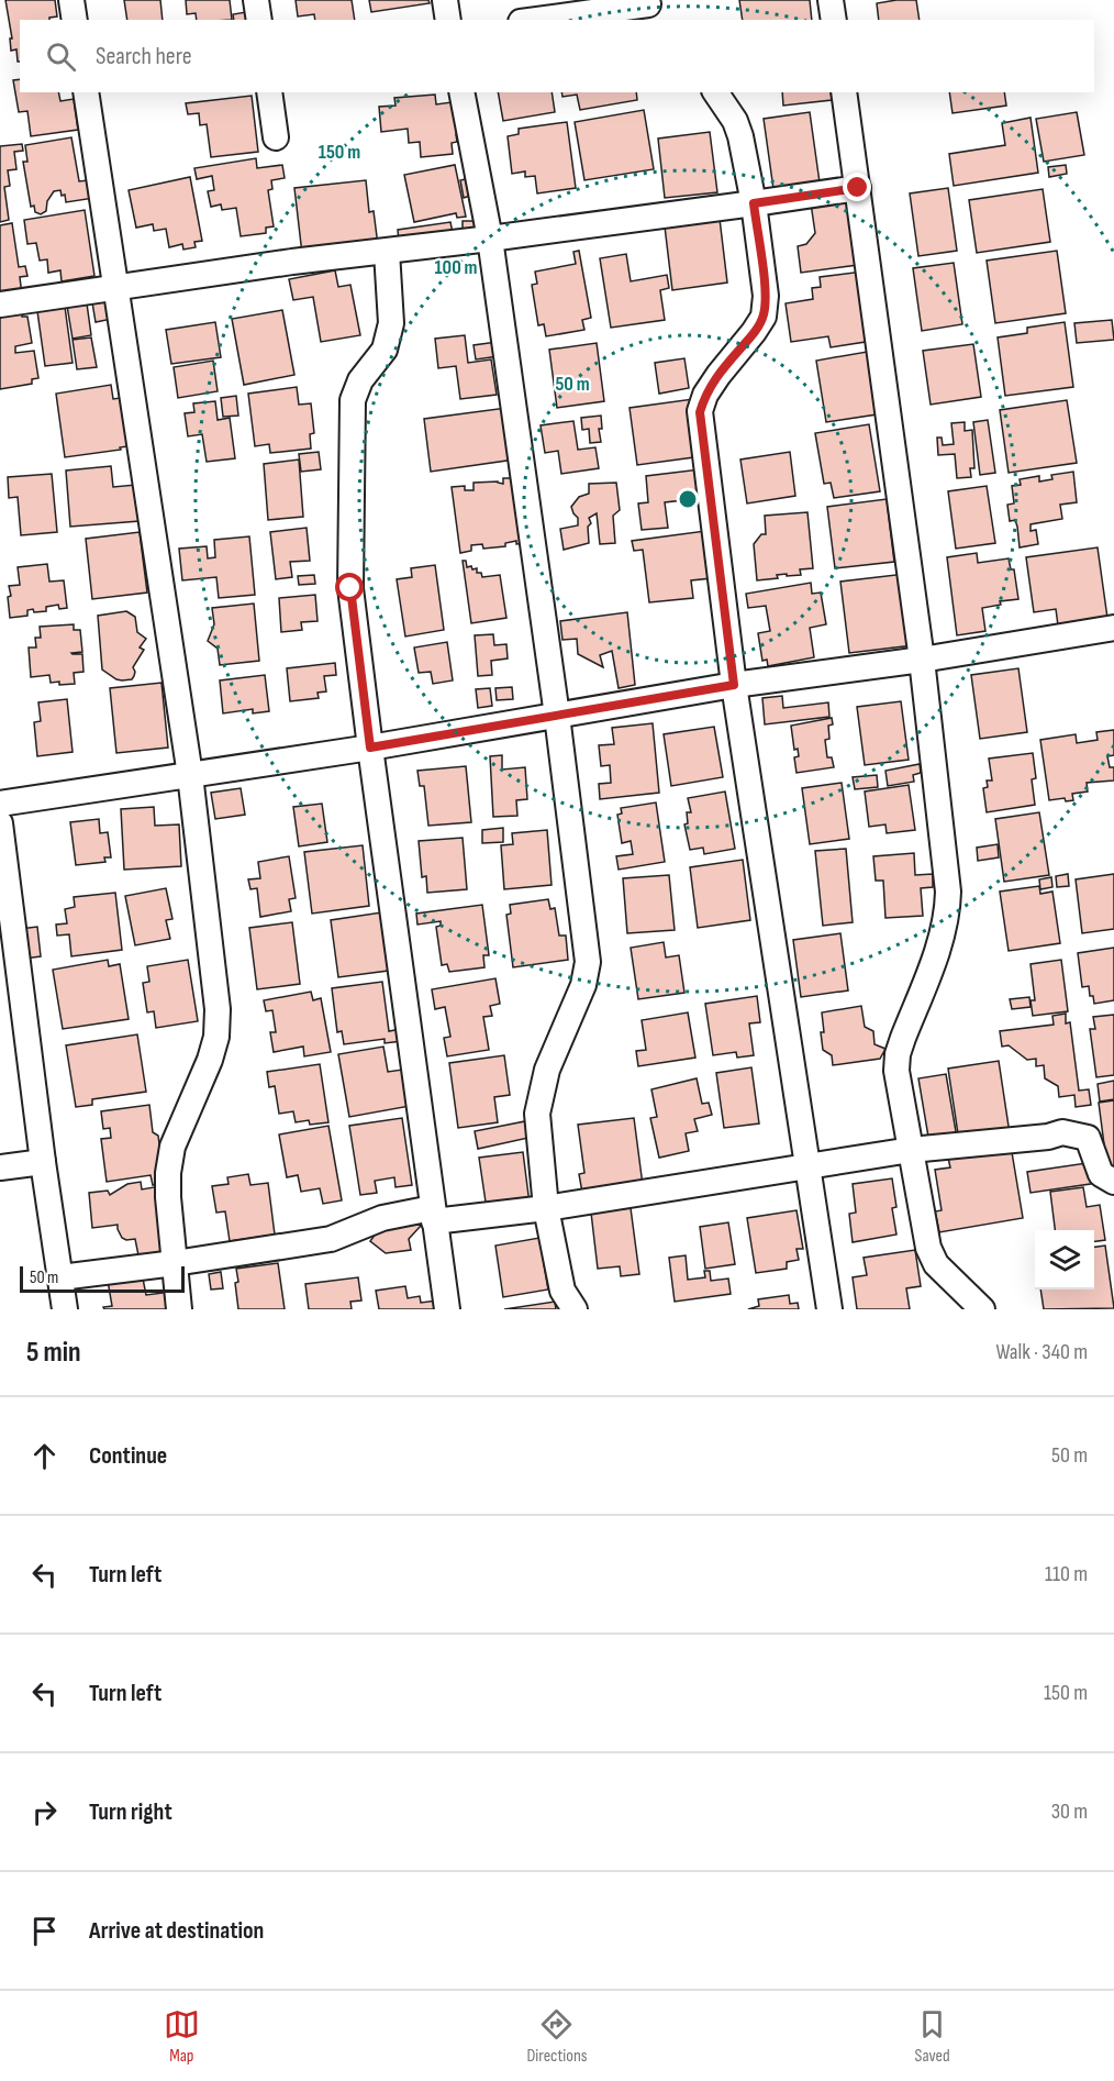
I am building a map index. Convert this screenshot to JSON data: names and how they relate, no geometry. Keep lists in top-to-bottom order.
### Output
{
  "scale_bar": "50 m",
  "page": {
    "search": "Search here",
    "scale": "50 m",
    "heading": ["5 min", "Walk · 340 m"],
    "list": [
      ["Continue", "50 m"],
      ["Turn left", "110 m"],
      ["Turn left", "150 m"],
      ["Turn right", "30 m"],
      "Arrive at destination"
    ],
    "nav": ["Map", "Directions", "Saved"]
  },
  "rings": ["150 m", "100 m", "50 m"]
}
